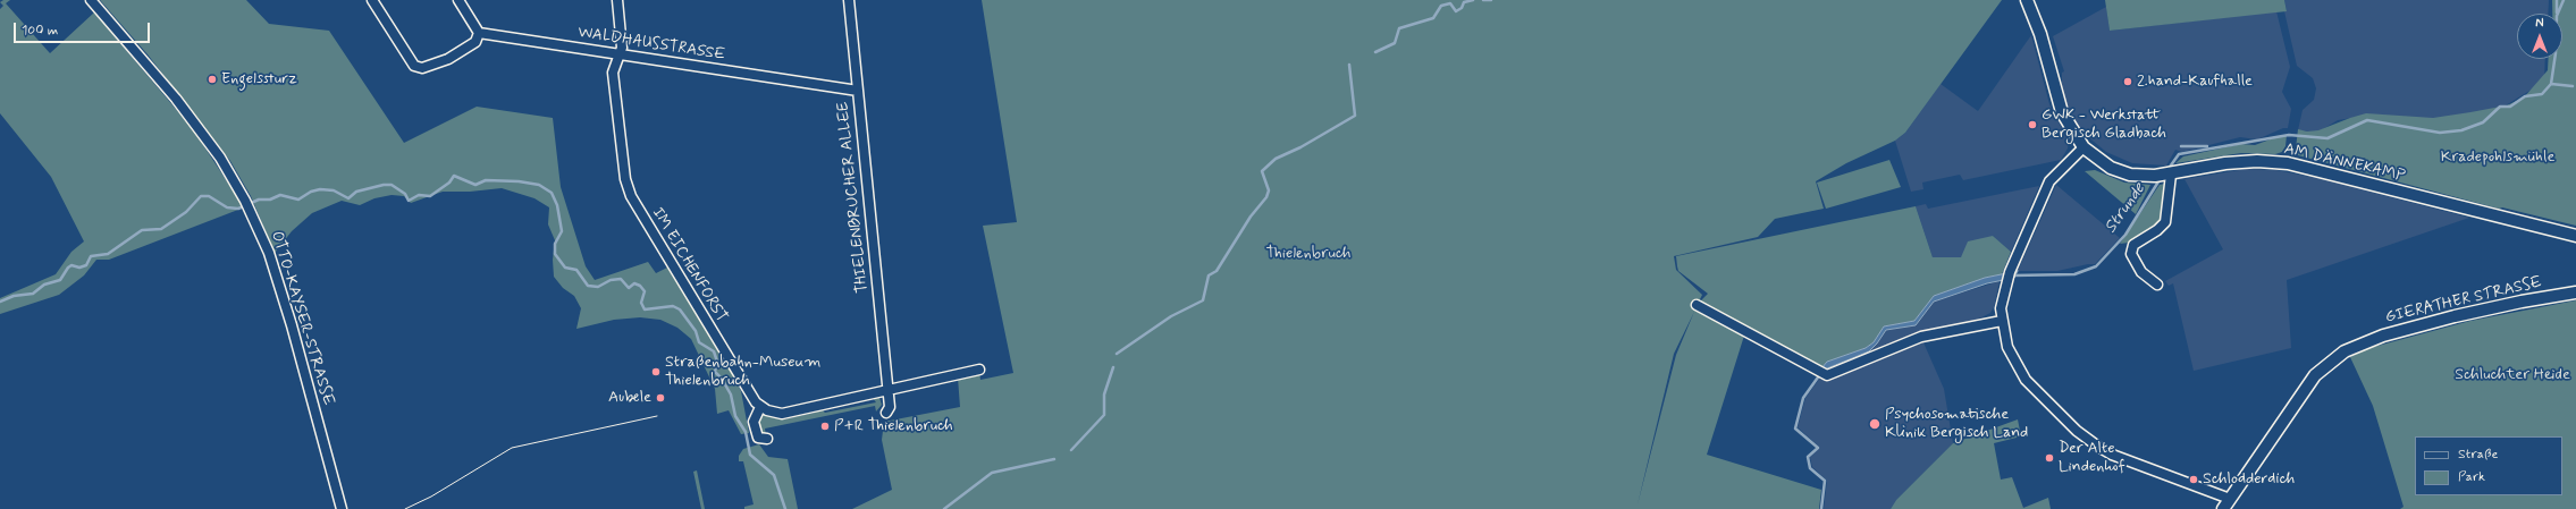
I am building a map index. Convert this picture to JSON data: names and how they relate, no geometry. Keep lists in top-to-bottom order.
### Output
{
  "streets": {
    "street": [
      "WALDHAUSSTRASSE",
      "AM DÄNNEKAMP",
      "THIELENBRUCHER ALLEE",
      "IM EICHENFORST",
      "GIERATHER STRASSE",
      "OTTO-KAYSER-STRASSE"
    ]
  },
  "crossings": [
    ["WALDHAUSSTRASSE", "THIELENBRUCHER ALLEE"],
    ["WALDHAUSSTRASSE", "IM EICHENFORST"]
  ],
  "water": ["Strunde"],
  "parks": ["Kradepohlsmühle", "Thielenbruch", "Schluchter Heide"],
  "places": [
    "Engelssturz",
    "2.hand-Kaufhalle",
    "GWK - Werkstatt Bergisch Gladbach",
    "Straßenbahn-Museum Thielenbruch",
    "Aubele",
    "Psychosomatische Klinik Bergisch Land",
    "P+R Thielenbruch",
    "Der Alte Lindenhof",
    "Schlodderdich"
  ],
  "legend": ["Straße", "Park"],
  "scale_bar": "100 m",
  "north": "top"
}
